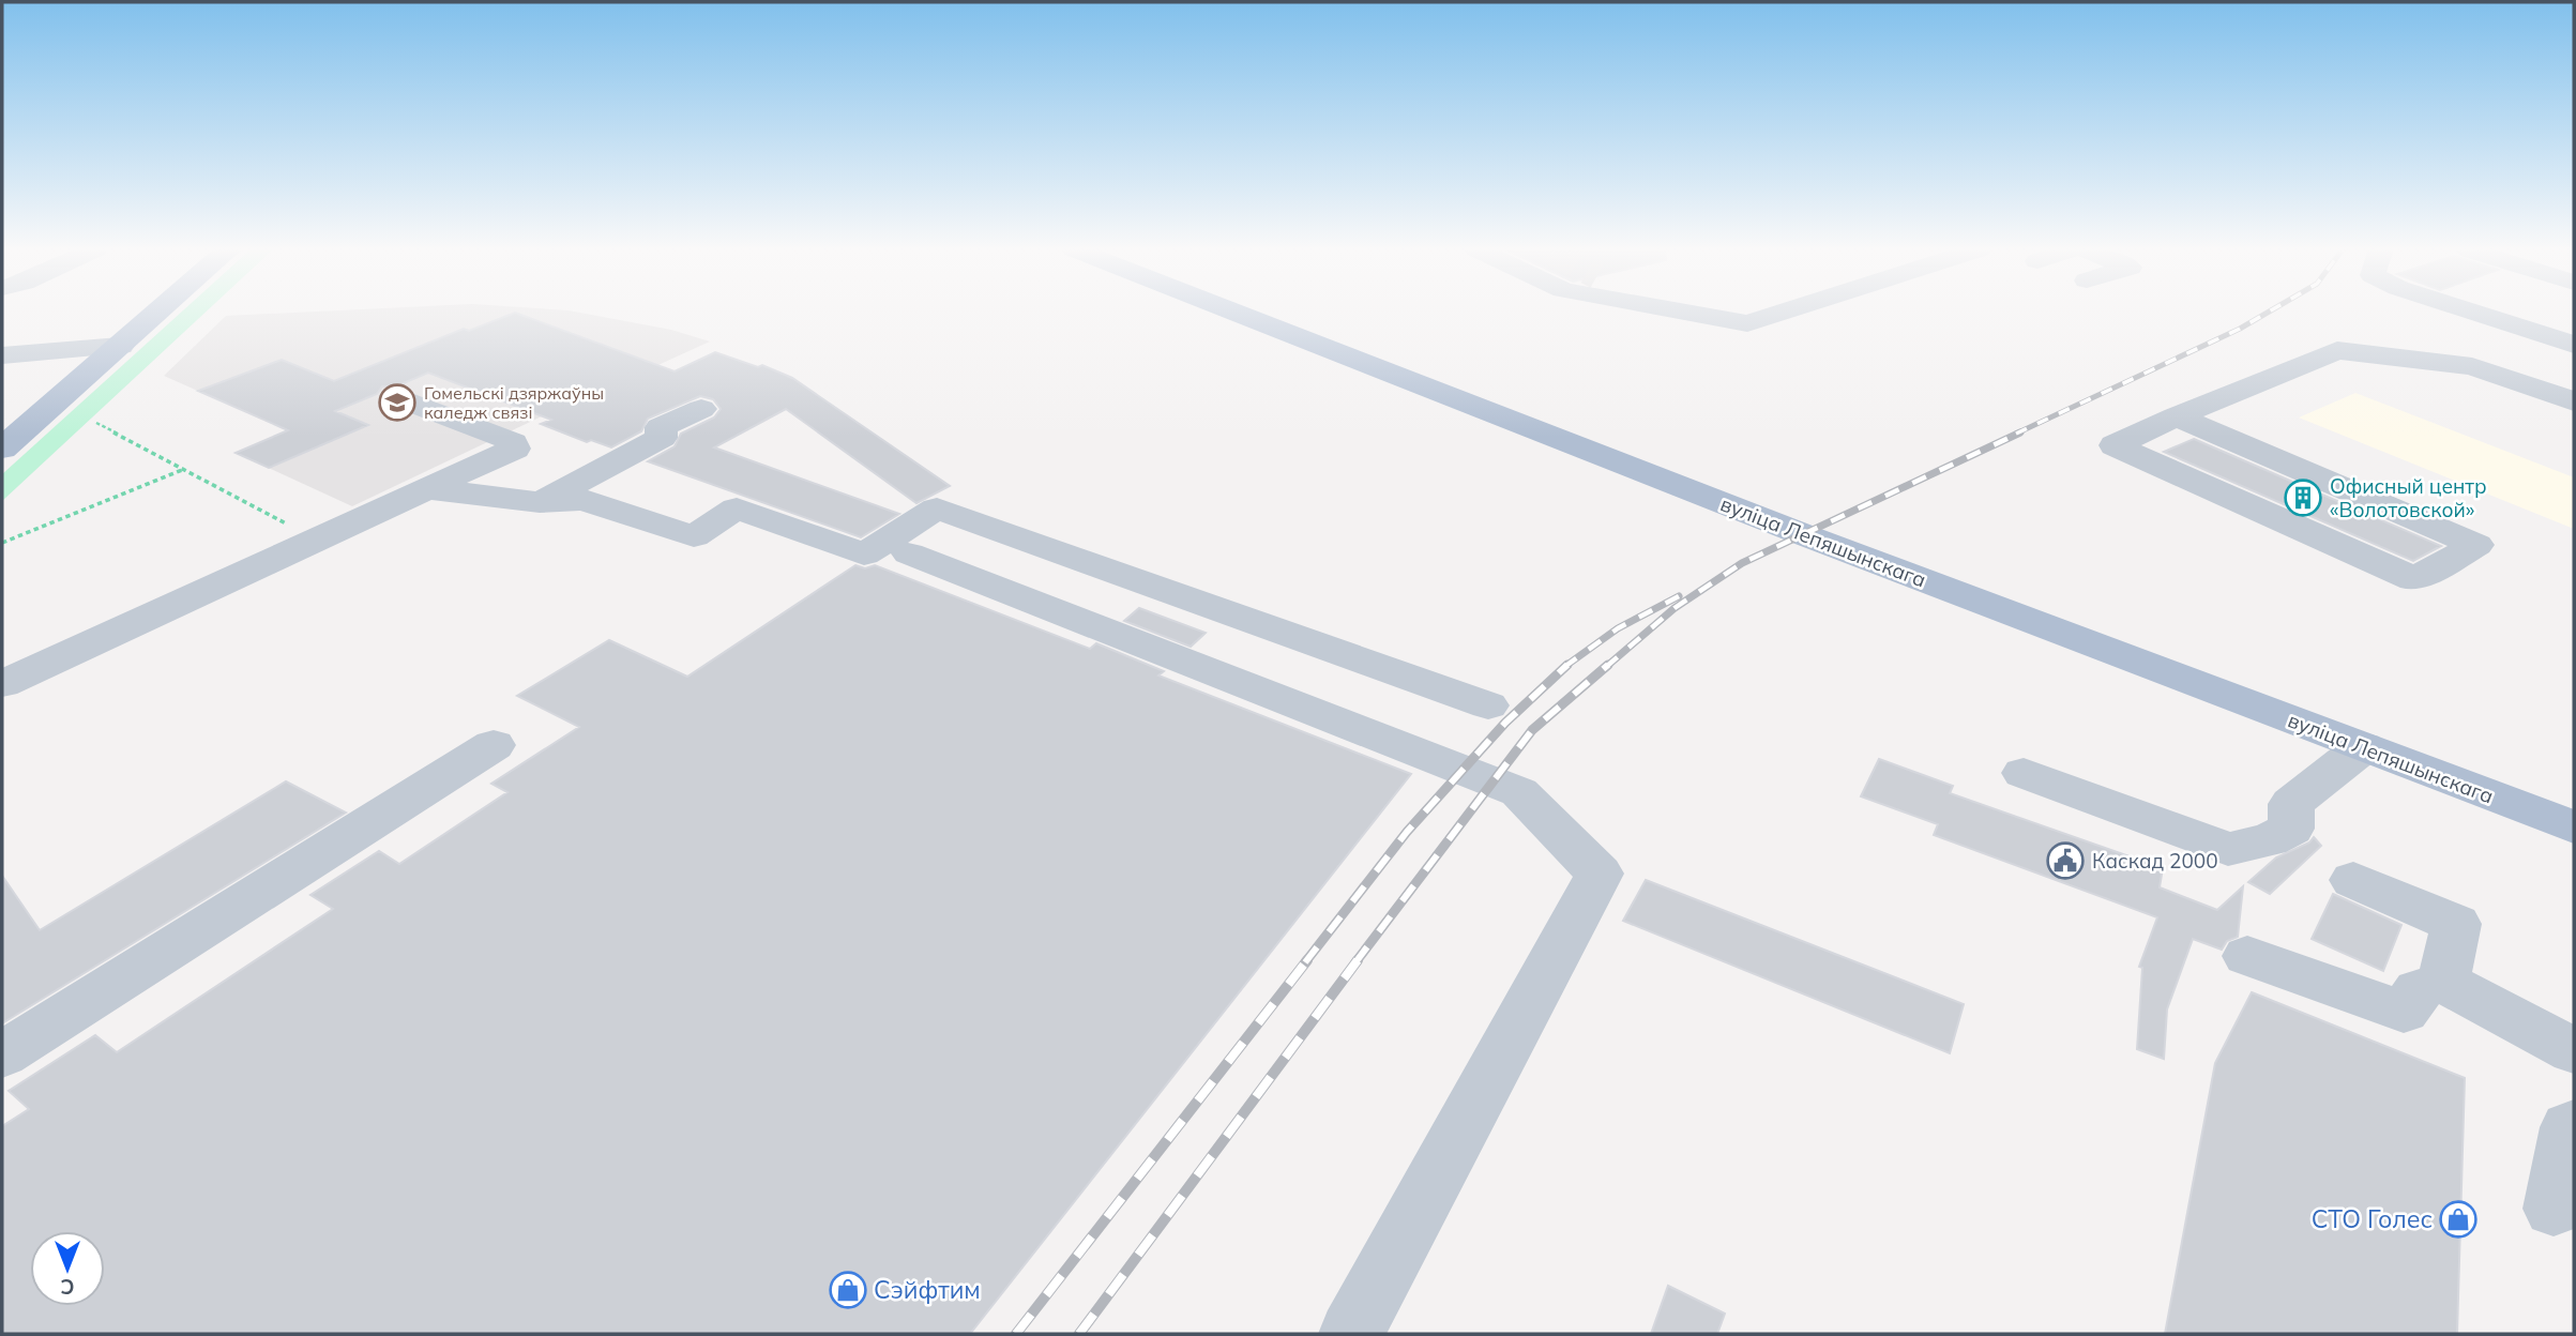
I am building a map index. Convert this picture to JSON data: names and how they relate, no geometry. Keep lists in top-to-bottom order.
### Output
{
  "streets": {
    "main road": ["вуліца Лепяшынскага"]
  },
  "places": {
    "school or university": ["Гомельскі дзяржаўны каледж связі"],
    "building": ["Офисный центр «Волотовской»"],
    "public building": ["Каскад 2000"],
    "shop": ["СТО Голес", "Сэйфтим"]
  },
  "north": "bottom"
}
